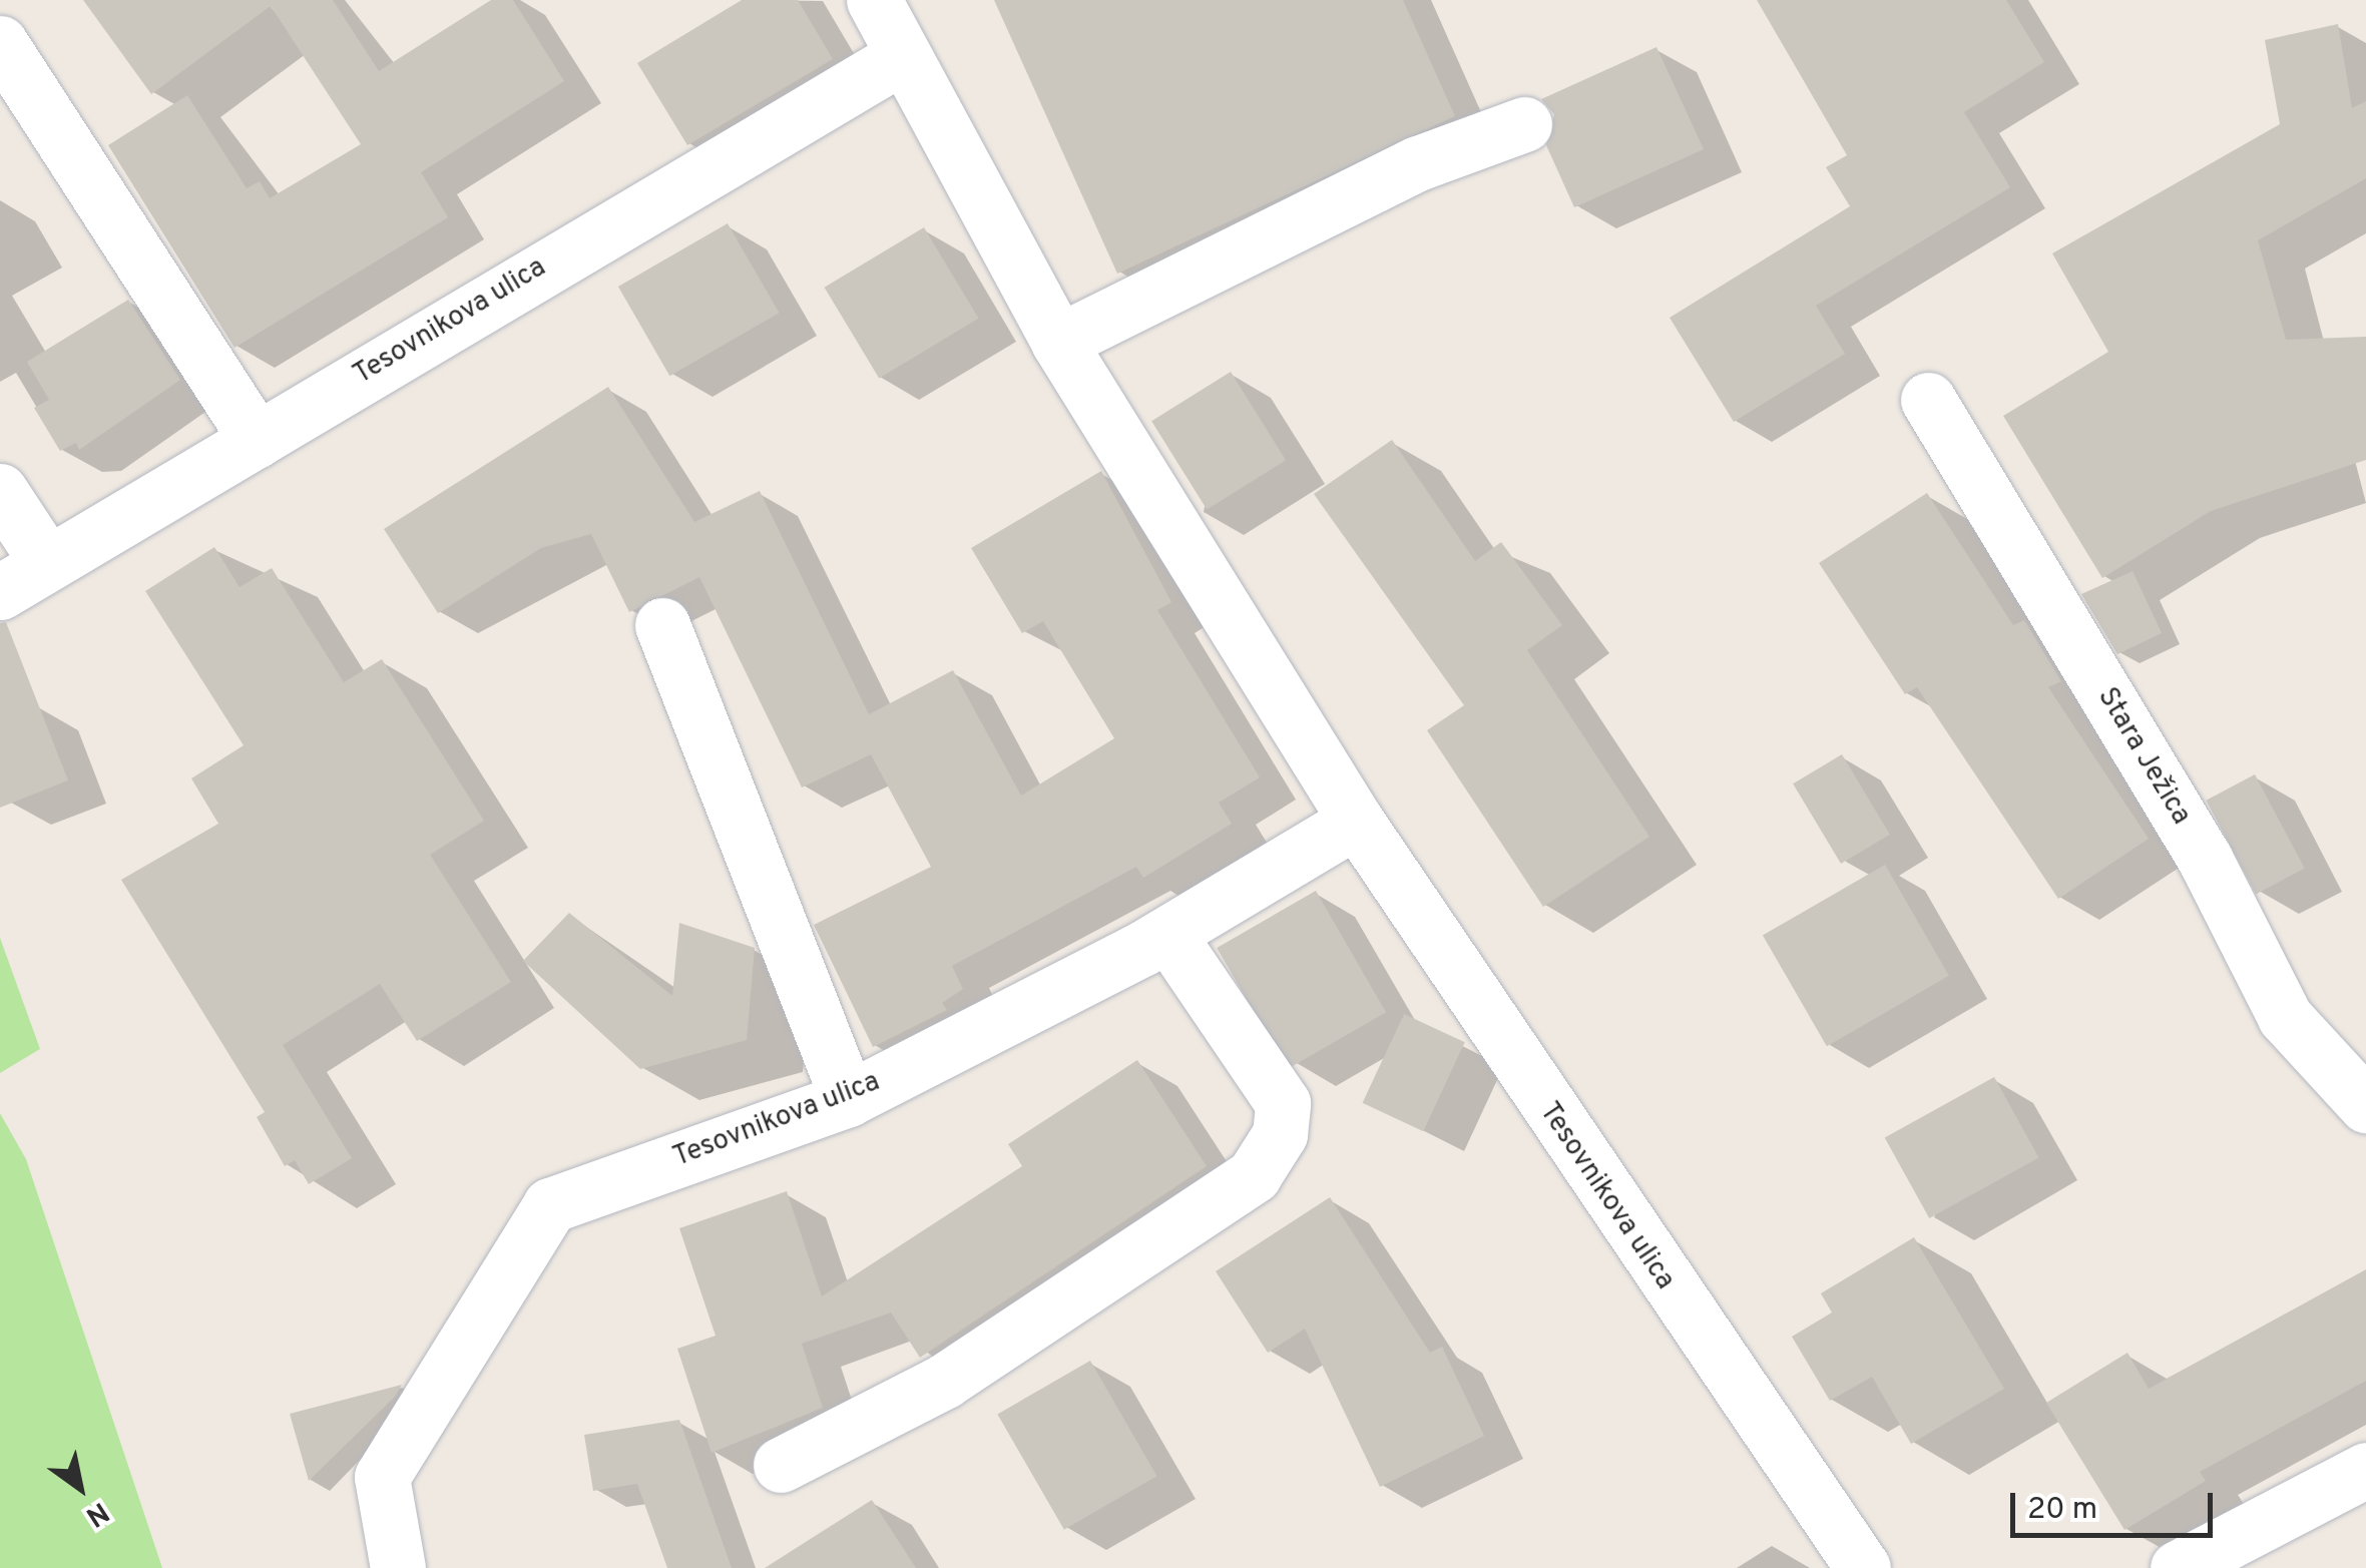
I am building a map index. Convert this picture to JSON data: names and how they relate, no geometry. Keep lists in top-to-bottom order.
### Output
{
  "streets": {
    "street": ["Tesovnikova ulica", "Stara Ježica"]
  },
  "scale_bar": "20 m",
  "north": "bottom right"
}
